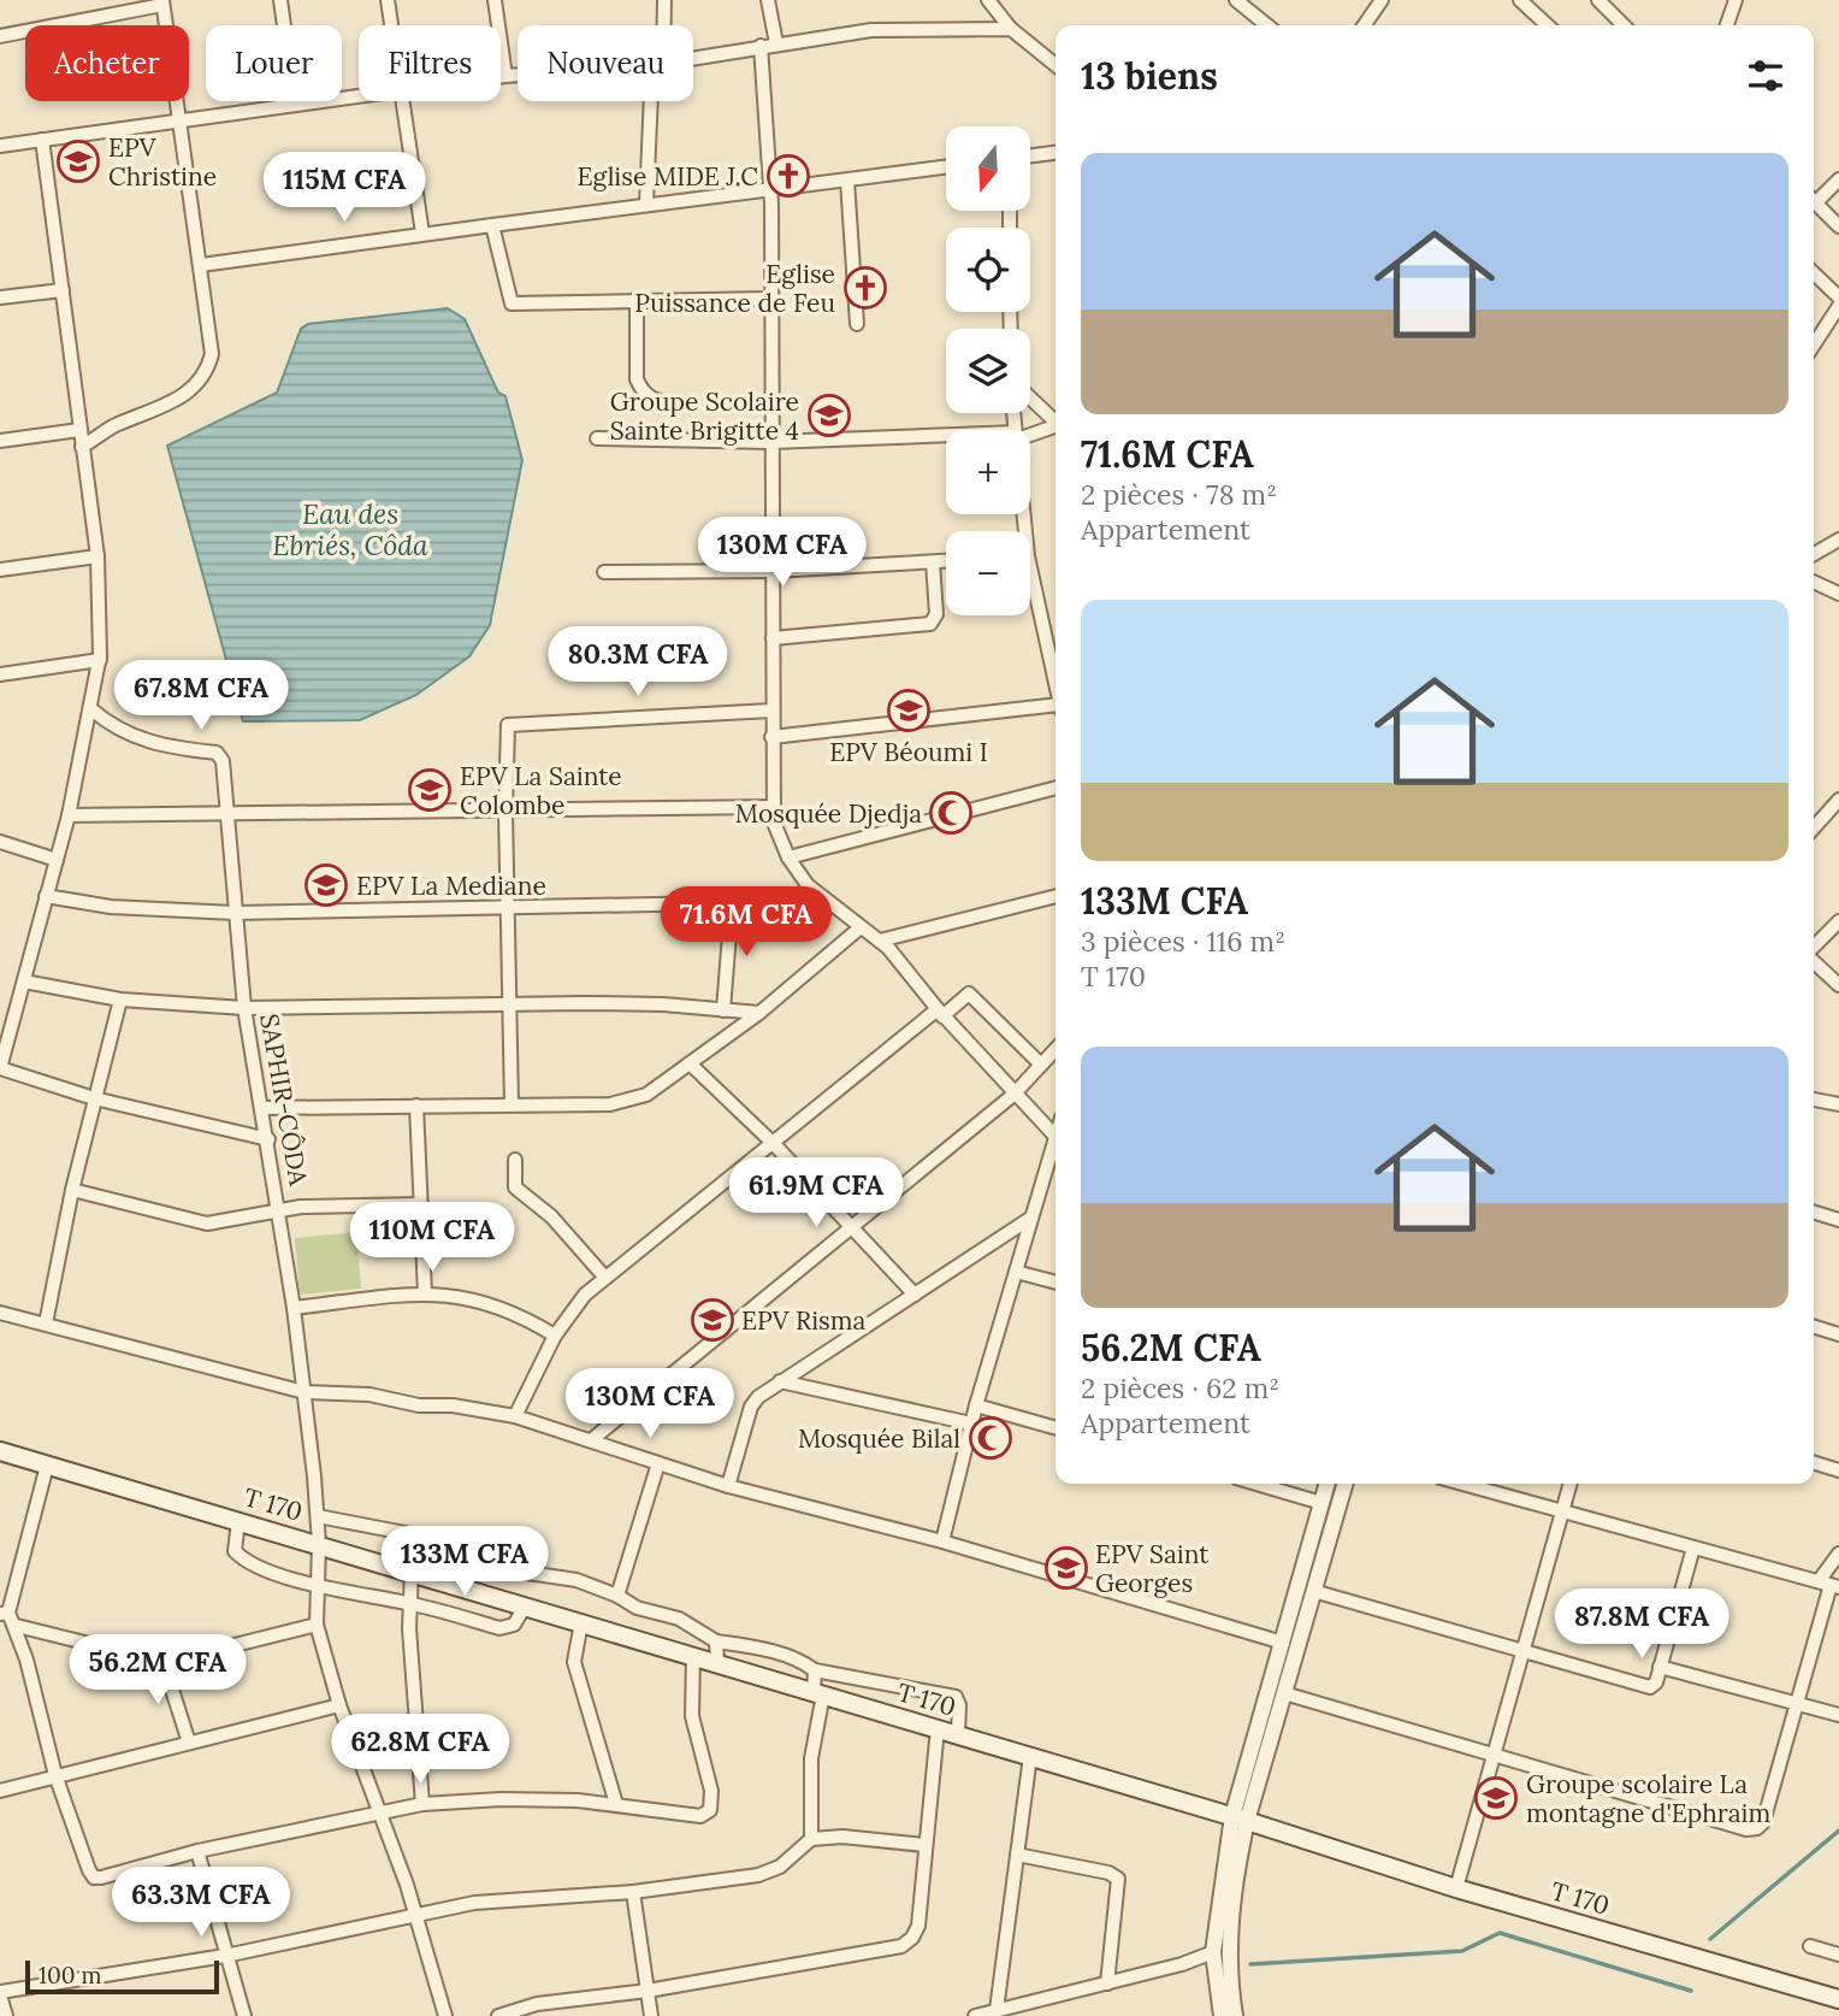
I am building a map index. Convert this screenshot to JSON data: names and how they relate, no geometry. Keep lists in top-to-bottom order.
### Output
{
  "streets": {
    "main road": ["T 170"],
    "street": ["SAPHIR-CÔDA"]
  },
  "crossings": [
    ["SAPHIR-CÔDA", "T 170"]
  ],
  "water": ["Eau des Ebriés, Côda"],
  "places": {
    "school or university": [
      "EPV Christine",
      "Groupe Scolaire Sainte Brigitte 4",
      "EPV Béoumi I",
      "EPV La Sainte Colombe",
      "EPV La Mediane",
      "EPV Risma",
      "EPV Saint Georges",
      "Groupe scolaire La montagne d'Ephraim"
    ],
    "church": ["Eglise MIDE J.C", "Eglise Puissance de Feu"],
    "mosque": ["Mosquée Djedja", "Mosquée Bilal"]
  },
  "scale_bar": "100 m",
  "north": "bottom",
  "page": {
    "chip": [
      "Acheter",
      "Louer",
      "Filtres",
      "Nouveau"
    ],
    "heading": "13 biens",
    "map_buttons": ["+", "−"],
    "list": [
      {
        "name": "71.6M CFA",
        "note": "2 pièces · 78 m² · Appartement"
      },
      {
        "name": "133M CFA",
        "note": "3 pièces · 116 m² · T 170"
      },
      {
        "name": "56.2M CFA",
        "note": "2 pièces · 62 m² · Appartement"
      }
    ],
    "price": [
      "115M CFA",
      "130M CFA",
      "80.3M CFA",
      "67.8M CFA",
      "71.6M CFA",
      "61.9M CFA",
      "110M CFA",
      "130M CFA",
      "133M CFA",
      "87.8M CFA",
      "56.2M CFA",
      "62.8M CFA",
      "63.3M CFA"
    ],
    "scale": "100 m"
  }
}
